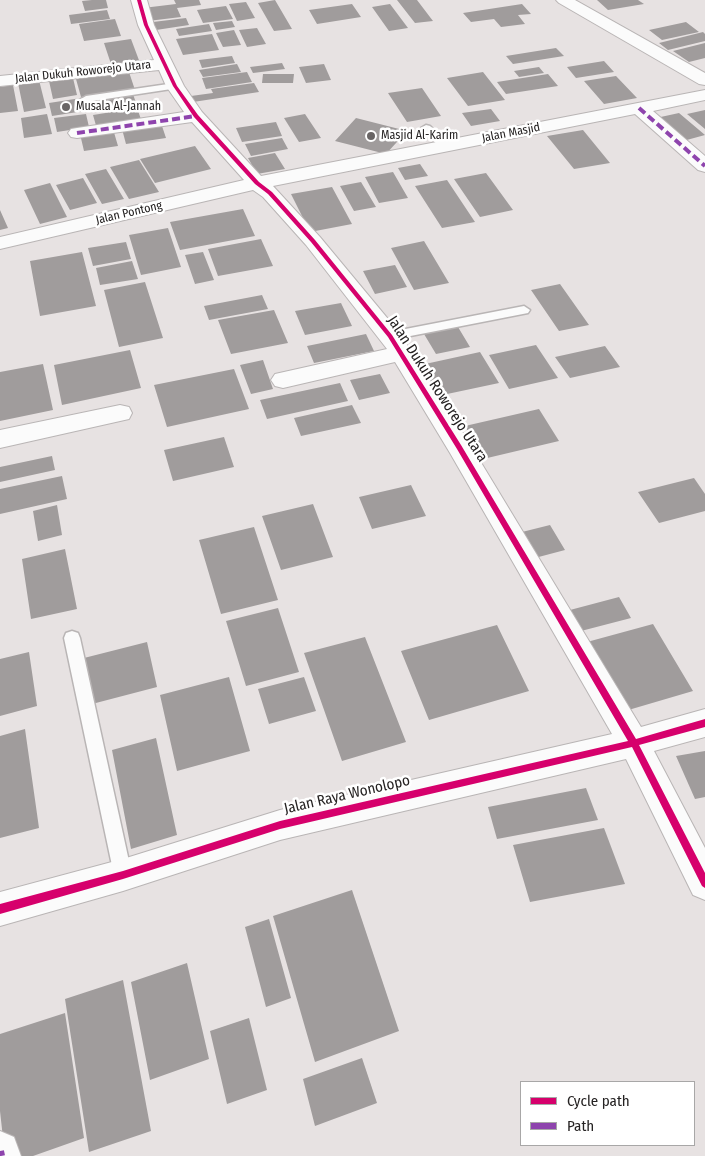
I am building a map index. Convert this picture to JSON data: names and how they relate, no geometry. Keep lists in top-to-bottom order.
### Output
{
  "streets": {
    "street": [
      "Jalan Dukuh Roworejo Utara",
      "Jalan Masjid",
      "Jalan Pontong",
      "Jalan Raya Wonolopo"
    ]
  },
  "crossings": [
    ["Jalan Dukuh Roworejo Utara", "Jalan Masjid"],
    ["Jalan Dukuh Roworejo Utara", "Jalan Pontong"],
    ["Jalan Dukuh Roworejo Utara", "Jalan Raya Wonolopo"],
    ["Jalan Masjid", "Jalan Pontong"]
  ],
  "places": ["Musala Al-Jannah", "Masjid Al-Karim"],
  "legend": ["Cycle path", "Path"]
}
